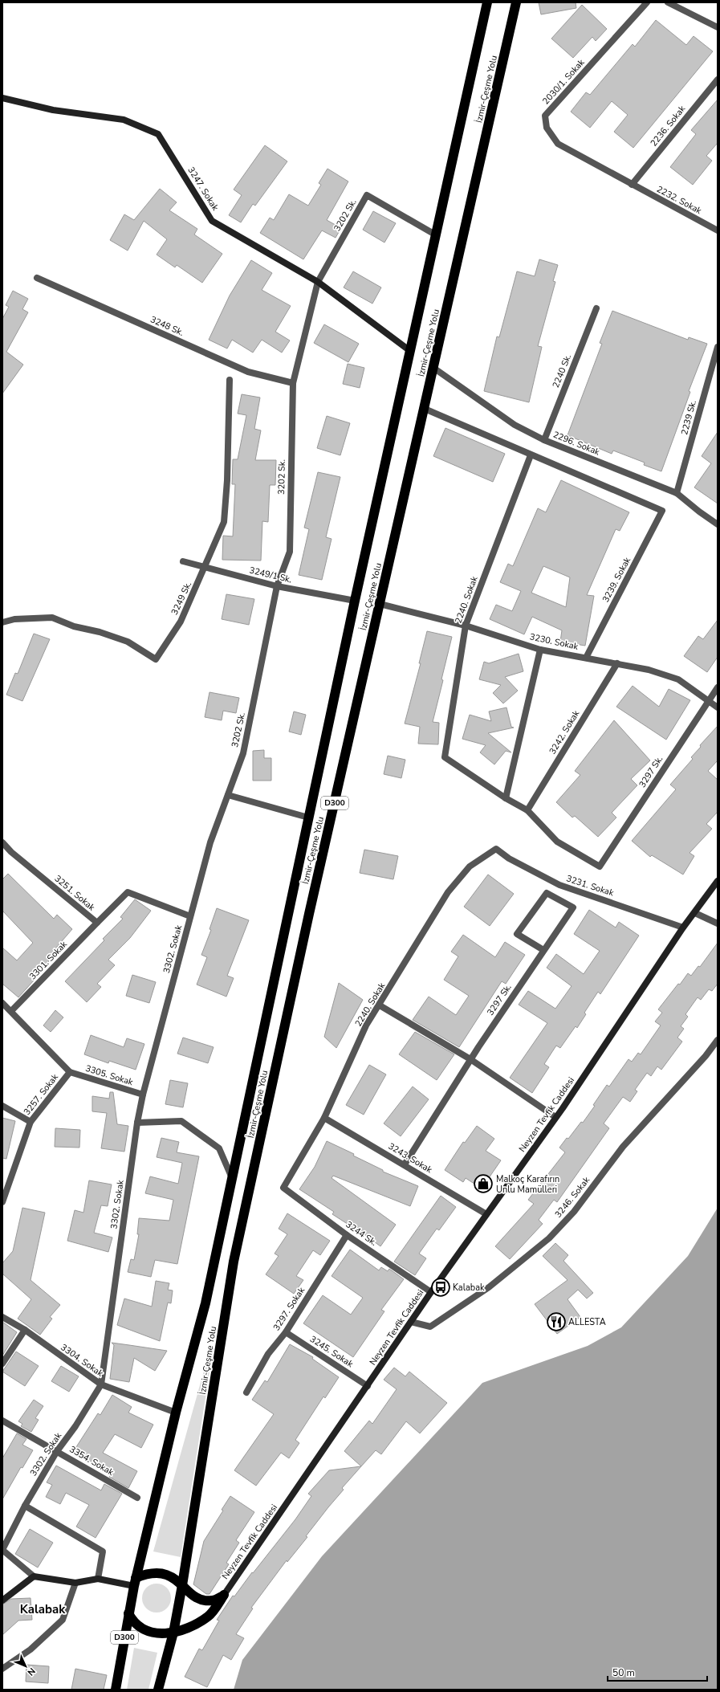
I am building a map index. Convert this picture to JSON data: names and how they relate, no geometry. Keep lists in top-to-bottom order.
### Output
{
  "streets": {
    "highway": ["İzmir-Çeşme Yolu", "D300"],
    "street": [
      "2030/1. Sokak",
      "2236. Sokak",
      "3247. Sokak",
      "2232. Sokak",
      "3202 Sk.",
      "3248 Sk.",
      "2240 Sk.",
      "2239 Sk.",
      "2296. Sokak",
      "3249/1 Sk.",
      "3239. Sokak",
      "3249 Sk.",
      "2240. Sokak",
      "3230. Sokak",
      "3242. Sokak",
      "3297 Sk.",
      "3231. Sokak",
      "3251. Sokak",
      "3302. Sokak",
      "3301. Sokak",
      "3305. Sokak",
      "3257. Sokak",
      "Neyzen Tevfik Caddesi",
      "3243. Sokak",
      "3246. Sokak",
      "3244 Sk.",
      "3297. Sokak",
      "3245. Sokak",
      "3304. Sokak",
      "3354. Sokak"
    ]
  },
  "crossings": [
    ["2030/1. Sokak", "2236. Sokak"],
    ["2030/1. Sokak", "2232. Sokak"],
    ["İzmir-Çeşme Yolu", "3247. Sokak"],
    ["İzmir-Çeşme Yolu", "3202 Sk."],
    ["İzmir-Çeşme Yolu", "2296. Sokak"],
    ["İzmir-Çeşme Yolu", "3249/1 Sk."],
    ["İzmir-Çeşme Yolu", "3230. Sokak"],
    ["İzmir-Çeşme Yolu", "D300"],
    ["İzmir-Çeşme Yolu", "3304. Sokak"],
    ["2236. Sokak", "2232. Sokak"],
    ["3247. Sokak", "3202 Sk."],
    ["3202 Sk.", "3248 Sk."],
    ["3202 Sk.", "3249/1 Sk."],
    ["3202 Sk.", "3302. Sokak"],
    ["2240 Sk.", "2296. Sokak"],
    ["2239 Sk.", "2296. Sokak"],
    ["3249/1 Sk.", "3249 Sk."],
    ["3239. Sokak", "2240. Sokak"],
    ["3239. Sokak", "3230. Sokak"],
    ["2240. Sokak", "3230. Sokak"],
    ["2240. Sokak", "3231. Sokak"],
    ["2240. Sokak", "3243. Sokak"],
    ["2240. Sokak", "3244 Sk."],
    ["3230. Sokak", "3242. Sokak"],
    ["3230. Sokak", "3297 Sk."],
    ["3242. Sokak", "3297 Sk."],
    ["3297 Sk.", "3243. Sokak"],
    ["3231. Sokak", "Neyzen Tevfik Caddesi"],
    ["3251. Sokak", "3302. Sokak"],
    ["3251. Sokak", "3301. Sokak"],
    ["3302. Sokak", "3305. Sokak"],
    ["3302. Sokak", "3304. Sokak"],
    ["3302. Sokak", "3354. Sokak"],
    ["3305. Sokak", "3257. Sokak"],
    ["Neyzen Tevfik Caddesi", "3243. Sokak"],
    ["Neyzen Tevfik Caddesi", "3246. Sokak"],
    ["Neyzen Tevfik Caddesi", "3244 Sk."],
    ["Neyzen Tevfik Caddesi", "3245. Sokak"],
    ["3244 Sk.", "3297. Sokak"],
    ["3297. Sokak", "3245. Sokak"]
  ],
  "districts": ["Kalabak"],
  "places": {
    "shop": ["Malkoç Karafırın Unlu Mamülleri"],
    "bus stop": ["Kalabak"],
    "restaurant": ["ALLESTA"]
  },
  "scale_bar": "50 m",
  "north": "bottom right"
}
